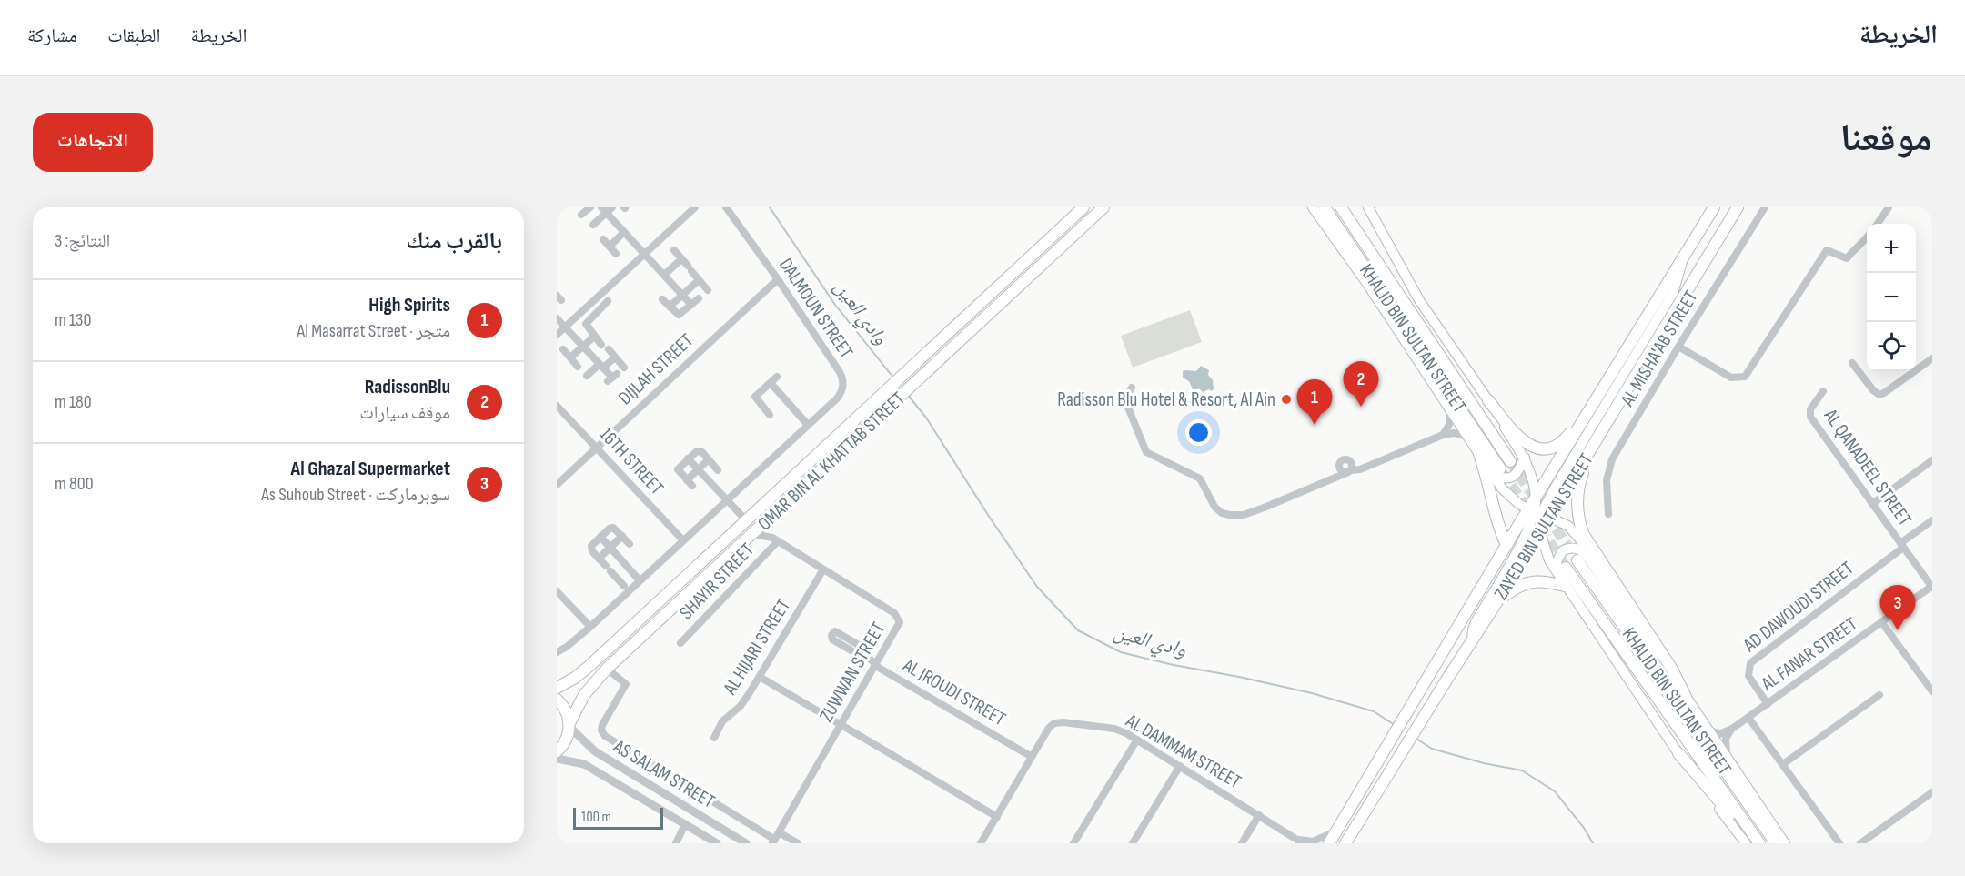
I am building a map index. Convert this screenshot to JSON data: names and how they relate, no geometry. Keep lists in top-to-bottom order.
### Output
{
  "streets": {
    "main road": ["KHALID BIN SULTAN STREET", "OMAR BIN AL KHATTAB STREET", "ZAYED BIN SULTAN STREET"],
    "street": [
      "DALMOUN STREET",
      "AL MISHA'AB STREET",
      "DIJLAH STREET",
      "16TH STREET",
      "AL QANADEEL STREET",
      "SHAYIR STREET",
      "AD DAWOUDI STREET",
      "AL HIJARI STREET",
      "AL FANAR STREET",
      "ZUWWAN STREET",
      "AL JROUDI STREET",
      "AL DAMMAM STREET",
      "AS SALAM STREET"
    ]
  },
  "crossings": [
    ["DALMOUN STREET", "DIJLAH STREET"],
    ["DALMOUN STREET", "16TH STREET"],
    ["DIJLAH STREET", "16TH STREET"],
    ["OMAR BIN AL KHATTAB STREET", "ZUWWAN STREET"],
    ["OMAR BIN AL KHATTAB STREET", "AS SALAM STREET"],
    ["AL QANADEEL STREET", "AD DAWOUDI STREET"],
    ["AL QANADEEL STREET", "AL FANAR STREET"],
    ["ZAYED BIN SULTAN STREET", "AL DAMMAM STREET"],
    ["SHAYIR STREET", "ZUWWAN STREET"],
    ["AD DAWOUDI STREET", "AL FANAR STREET"],
    ["AL HIJARI STREET", "ZUWWAN STREET"],
    ["ZUWWAN STREET", "AL JROUDI STREET"],
    ["AL JROUDI STREET", "AL DAMMAM STREET"]
  ],
  "water": ["وادي العين"],
  "places": ["Radisson Blu Hotel & Resort, Al Ain"],
  "scale_bar": "100 m",
  "page": {
    "header": "الخريطة",
    "nav": ["الخريطة", "الطبقات", "مشاركة"],
    "title": "موقعنا",
    "buttons": "الاتجاهات",
    "heading": ["بالقرب منك", "النتائج: 3"],
    "map_buttons": ["+", "−"],
    "list": [
      {
        "mark": "1",
        "name": "High Spirits",
        "note": "متجر · Al Masarrat Street",
        "value": "130 m"
      },
      {
        "mark": "2",
        "name": "RadissonBlu",
        "note": "موقف سيارات",
        "value": "180 m"
      },
      {
        "mark": "3",
        "name": "Al Ghazal Supermarket",
        "note": "سوبرماركت · As Suhoub Street",
        "value": "800 m"
      }
    ],
    "pins": ["2", "1", "3"],
    "scale": "100 m"
  }
}
